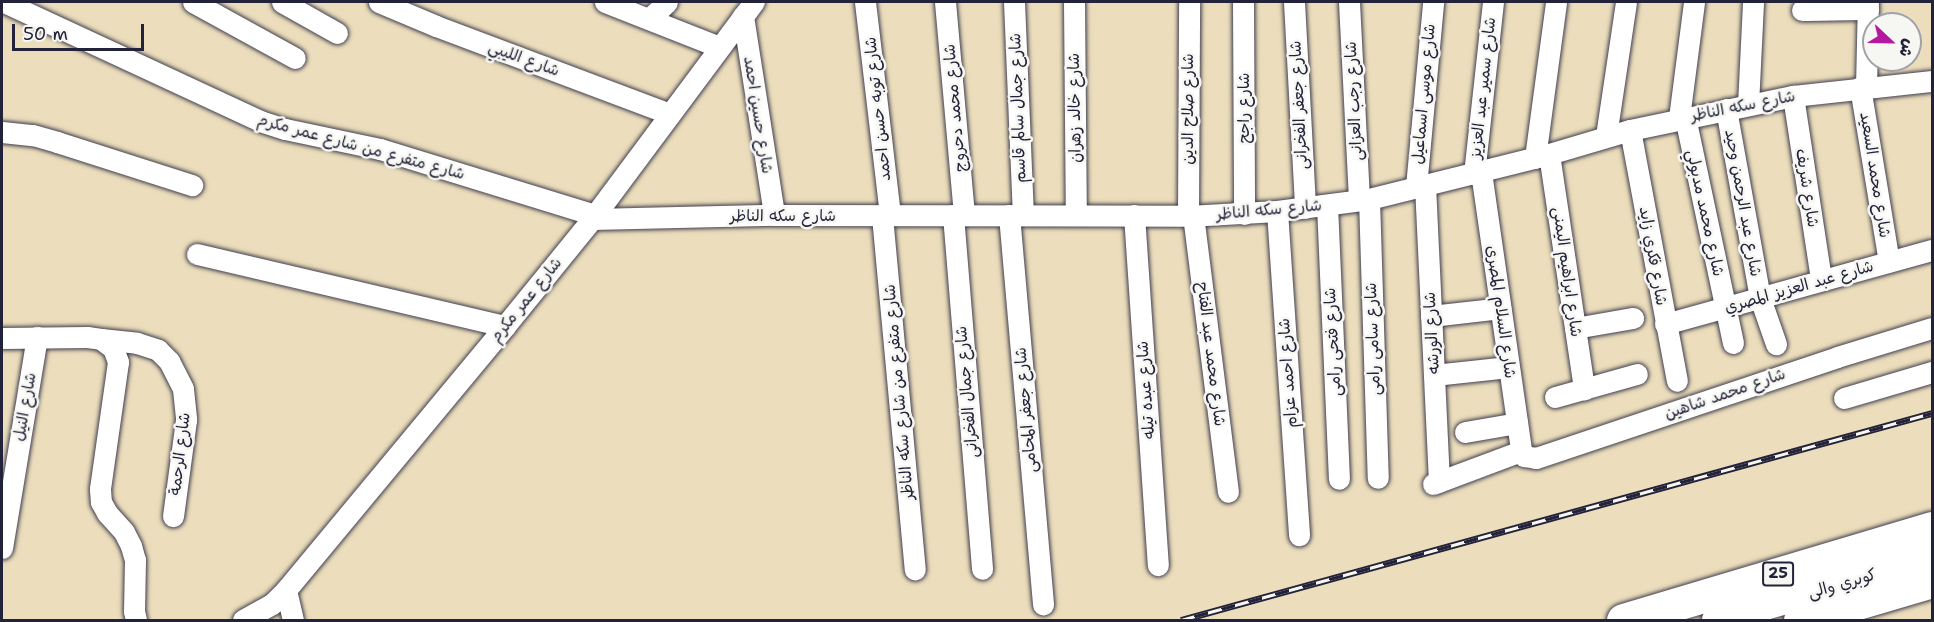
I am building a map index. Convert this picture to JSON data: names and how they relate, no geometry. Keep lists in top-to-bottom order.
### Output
{
  "streets": {
    "highway": ["25"],
    "main road": ["كوبري والى"],
    "street": [
      "شارع الليبي",
      "شارع سمير عبد العزيز",
      "شارع موسى اسماعيل",
      "شارع رجب العزانى",
      "شارع جعفر الفخرانى",
      "شارع سكه الناظر",
      "شارع محمد دحروج",
      "شارع جمال سالم قاسم",
      "شارع خالد زهران",
      "شارع راجح",
      "شارع توبه حسن احمد",
      "شارع صلاح الدين",
      "شارع حسين احمد",
      "شارع متفرع من شارع عمر مكرم",
      "شارع محمد السعيد",
      "شارع شريف",
      "شارع عبد الرحمن وحيد",
      "شارع محمد مدبولي",
      "شارع فكري زايد",
      "شارع ابراهيم اليمنى",
      "شارع عبد العزيز المصري",
      "شارع عمر مكرم",
      "شارع السلام المصرى",
      "شارع الورشه",
      "شارع سامى رامى",
      "شارع فتحى رامى",
      "شارع محمد عبد الفتاح",
      "شارع احمد عزام",
      "شارع عبده تيله",
      "شارع متفرع من شارع سكه الناظر",
      "شارع جمال الفخرانى",
      "شارع محمد شاهين",
      "شارع النيل",
      "شارع جعفر المحامى",
      "شارع الرحمة"
    ]
  },
  "crossings": [
    ["شارع الليبي", "شارع عمر مكرم"],
    ["شارع سمير عبد العزيز", "شارع سكه الناظر"],
    ["شارع سمير عبد العزيز", "شارع السلام المصرى"],
    ["شارع موسى اسماعيل", "شارع سكه الناظر"],
    ["شارع موسى اسماعيل", "شارع الورشه"],
    ["شارع رجب العزانى", "شارع سكه الناظر"],
    ["شارع رجب العزانى", "شارع سامى رامى"],
    ["شارع جعفر الفخرانى", "شارع سكه الناظر"],
    ["شارع سكه الناظر", "شارع محمد دحروج"],
    ["شارع سكه الناظر", "شارع جمال سالم قاسم"],
    ["شارع سكه الناظر", "شارع خالد زهران"],
    ["شارع سكه الناظر", "شارع راجح"],
    ["شارع سكه الناظر", "شارع توبه حسن احمد"],
    ["شارع سكه الناظر", "شارع صلاح الدين"],
    ["شارع سكه الناظر", "شارع حسين احمد"],
    ["شارع سكه الناظر", "شارع متفرع من شارع عمر مكرم"],
    ["شارع سكه الناظر", "شارع محمد السعيد"],
    ["شارع سكه الناظر", "شارع شريف"],
    ["شارع سكه الناظر", "شارع عبد الرحمن وحيد"],
    ["شارع سكه الناظر", "شارع محمد مدبولي"],
    ["شارع سكه الناظر", "شارع فكري زايد"],
    ["شارع سكه الناظر", "شارع ابراهيم اليمنى"],
    ["شارع سكه الناظر", "شارع عمر مكرم"],
    ["شارع سكه الناظر", "شارع السلام المصرى"],
    ["شارع سكه الناظر", "شارع الورشه"],
    ["شارع سكه الناظر", "شارع سامى رامى"],
    ["شارع سكه الناظر", "شارع فتحى رامى"],
    ["شارع سكه الناظر", "شارع محمد عبد الفتاح"],
    ["شارع سكه الناظر", "شارع احمد عزام"],
    ["شارع سكه الناظر", "شارع عبده تيله"],
    ["شارع سكه الناظر", "شارع متفرع من شارع سكه الناظر"],
    ["شارع سكه الناظر", "شارع جمال الفخرانى"],
    ["شارع سكه الناظر", "شارع جعفر المحامى"],
    ["شارع محمد دحروج", "شارع جمال الفخرانى"],
    ["شارع جمال سالم قاسم", "شارع جعفر المحامى"],
    ["شارع توبه حسن احمد", "شارع متفرع من شارع سكه الناظر"],
    ["شارع صلاح الدين", "شارع محمد عبد الفتاح"],
    ["شارع حسين احمد", "شارع عمر مكرم"],
    ["شارع متفرع من شارع عمر مكرم", "شارع عمر مكرم"],
    ["شارع محمد السعيد", "شارع عبد العزيز المصري"],
    ["شارع شريف", "شارع عبد العزيز المصري"],
    ["شارع عبد الرحمن وحيد", "شارع عبد العزيز المصري"],
    ["شارع محمد مدبولي", "شارع عبد العزيز المصري"],
    ["شارع فكري زايد", "شارع عبد العزيز المصري"],
    ["شارع السلام المصرى", "شارع الورشه"],
    ["شارع السلام المصرى", "شارع محمد شاهين"],
    ["شارع الورشه", "شارع محمد شاهين"],
    ["شارع النيل", "شارع الرحمة"]
  ],
  "scale_bar": "50 m",
  "north": "right"
}
